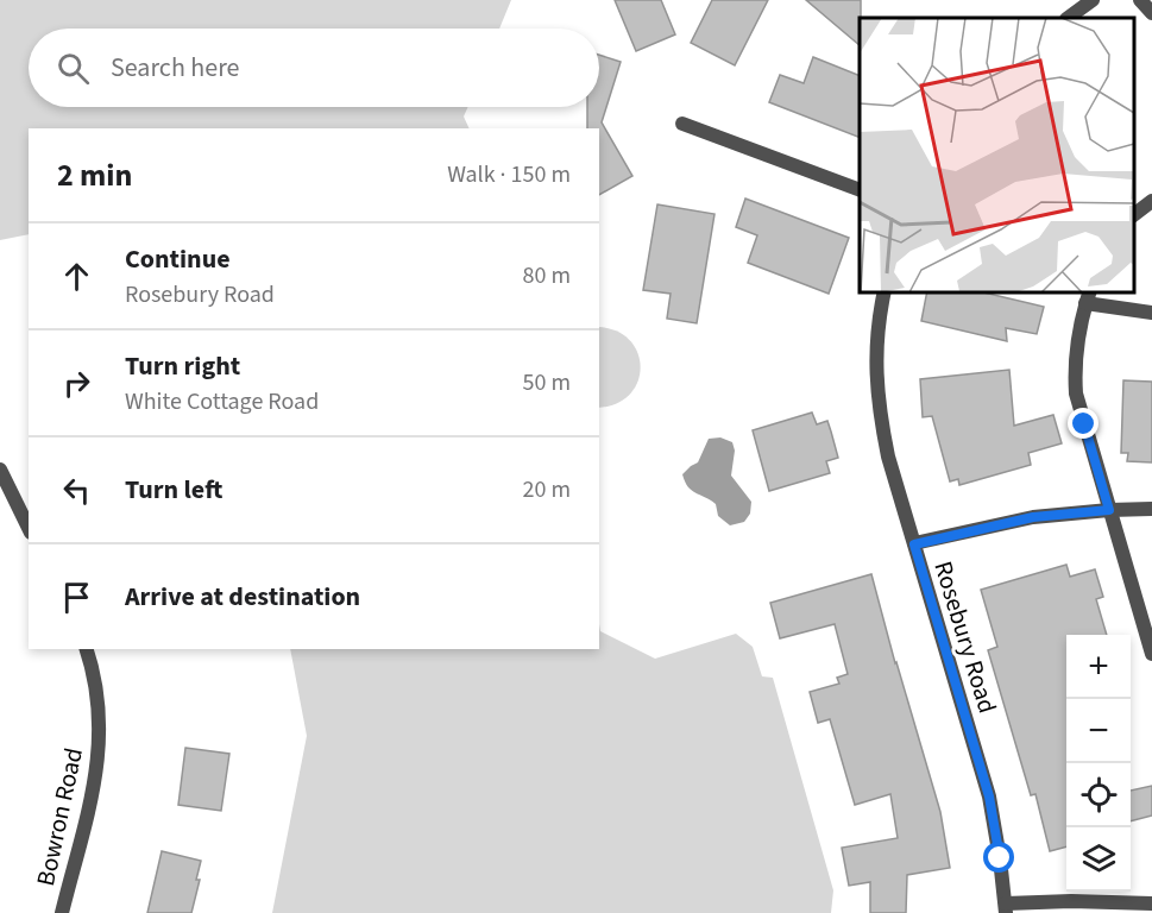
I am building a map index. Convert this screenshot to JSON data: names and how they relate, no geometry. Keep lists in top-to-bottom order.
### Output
{
  "streets": {
    "street": ["Rosebury Road", "Bowron Road"]
  },
  "page": {
    "search": "Search here",
    "heading": ["2 min", "Walk · 150 m"],
    "list": [
      ["Continue", "Rosebury Road", "80 m"],
      ["Turn right", "White Cottage Road", "50 m"],
      ["Turn left", "20 m"],
      "Arrive at destination"
    ],
    "map_buttons": ["+", "−"]
  }
}
